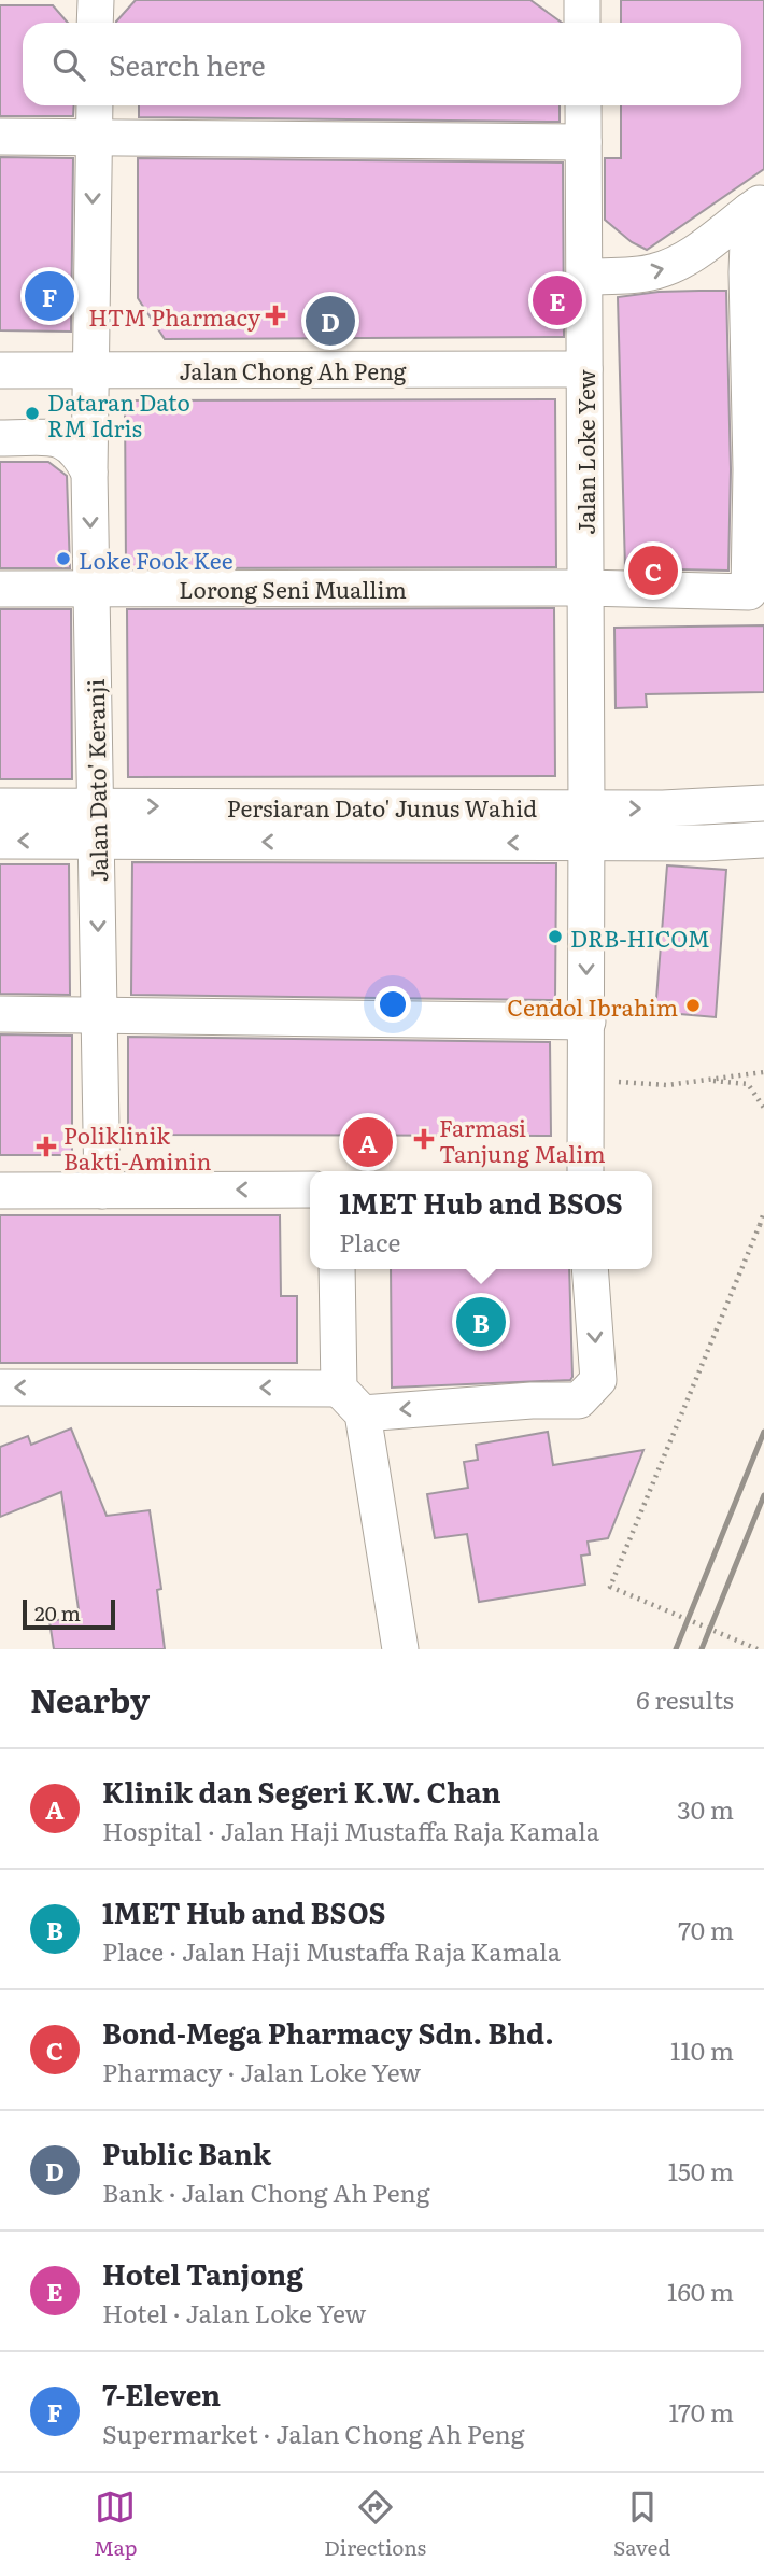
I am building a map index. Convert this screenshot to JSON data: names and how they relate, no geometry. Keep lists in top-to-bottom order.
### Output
{
  "streets": {
    "street": [
      "Jalan Chong Ah Peng",
      "Jalan Loke Yew",
      "Lorong Seni Muallim",
      "Jalan Dato' Keranji",
      "Persiaran Dato' Junus Wahid"
    ]
  },
  "crossings": [
    ["Jalan Chong Ah Peng", "Jalan Loke Yew"],
    ["Jalan Chong Ah Peng", "Jalan Dato' Keranji"],
    ["Jalan Loke Yew", "Lorong Seni Muallim"],
    ["Jalan Loke Yew", "Persiaran Dato' Junus Wahid"],
    ["Lorong Seni Muallim", "Jalan Dato' Keranji"],
    ["Jalan Dato' Keranji", "Persiaran Dato' Junus Wahid"]
  ],
  "one_way": ["Jalan Dato' Keranji"],
  "places": {
    "health": ["HTM Pharmacy", "Farmasi Tanjung Malim", "Poliklinik Bakti-Aminin"],
    "other": [
      "Dataran Dato RM Idris",
      "Loke Fook Kee",
      "DRB-HICOM",
      "Cendol Ibrahim"
    ]
  },
  "scale_bar": "20 m",
  "page": {
    "search": "Search here",
    "pins": [
      "F",
      "E",
      "D",
      "C",
      "A",
      "B"
    ],
    "popup": ["1MET Hub and BSOS", "Place"],
    "scale": "20 m",
    "heading": ["Nearby", "6 results"],
    "list": [
      {
        "mark": "A",
        "name": "Klinik dan Segeri K.W. Chan",
        "note": "Hospital · Jalan Haji Mustaffa Raja Kamala",
        "value": "30 m"
      },
      {
        "mark": "B",
        "name": "1MET Hub and BSOS",
        "note": "Place · Jalan Haji Mustaffa Raja Kamala",
        "value": "70 m"
      },
      {
        "mark": "C",
        "name": "Bond-Mega Pharmacy Sdn. Bhd.",
        "note": "Pharmacy · Jalan Loke Yew",
        "value": "110 m"
      },
      {
        "mark": "D",
        "name": "Public Bank",
        "note": "Bank · Jalan Chong Ah Peng",
        "value": "150 m"
      },
      {
        "mark": "E",
        "name": "Hotel Tanjong",
        "note": "Hotel · Jalan Loke Yew",
        "value": "160 m"
      },
      {
        "mark": "F",
        "name": "7-Eleven",
        "note": "Supermarket · Jalan Chong Ah Peng",
        "value": "170 m"
      }
    ],
    "nav": ["Map", "Directions", "Saved"]
  }
}
